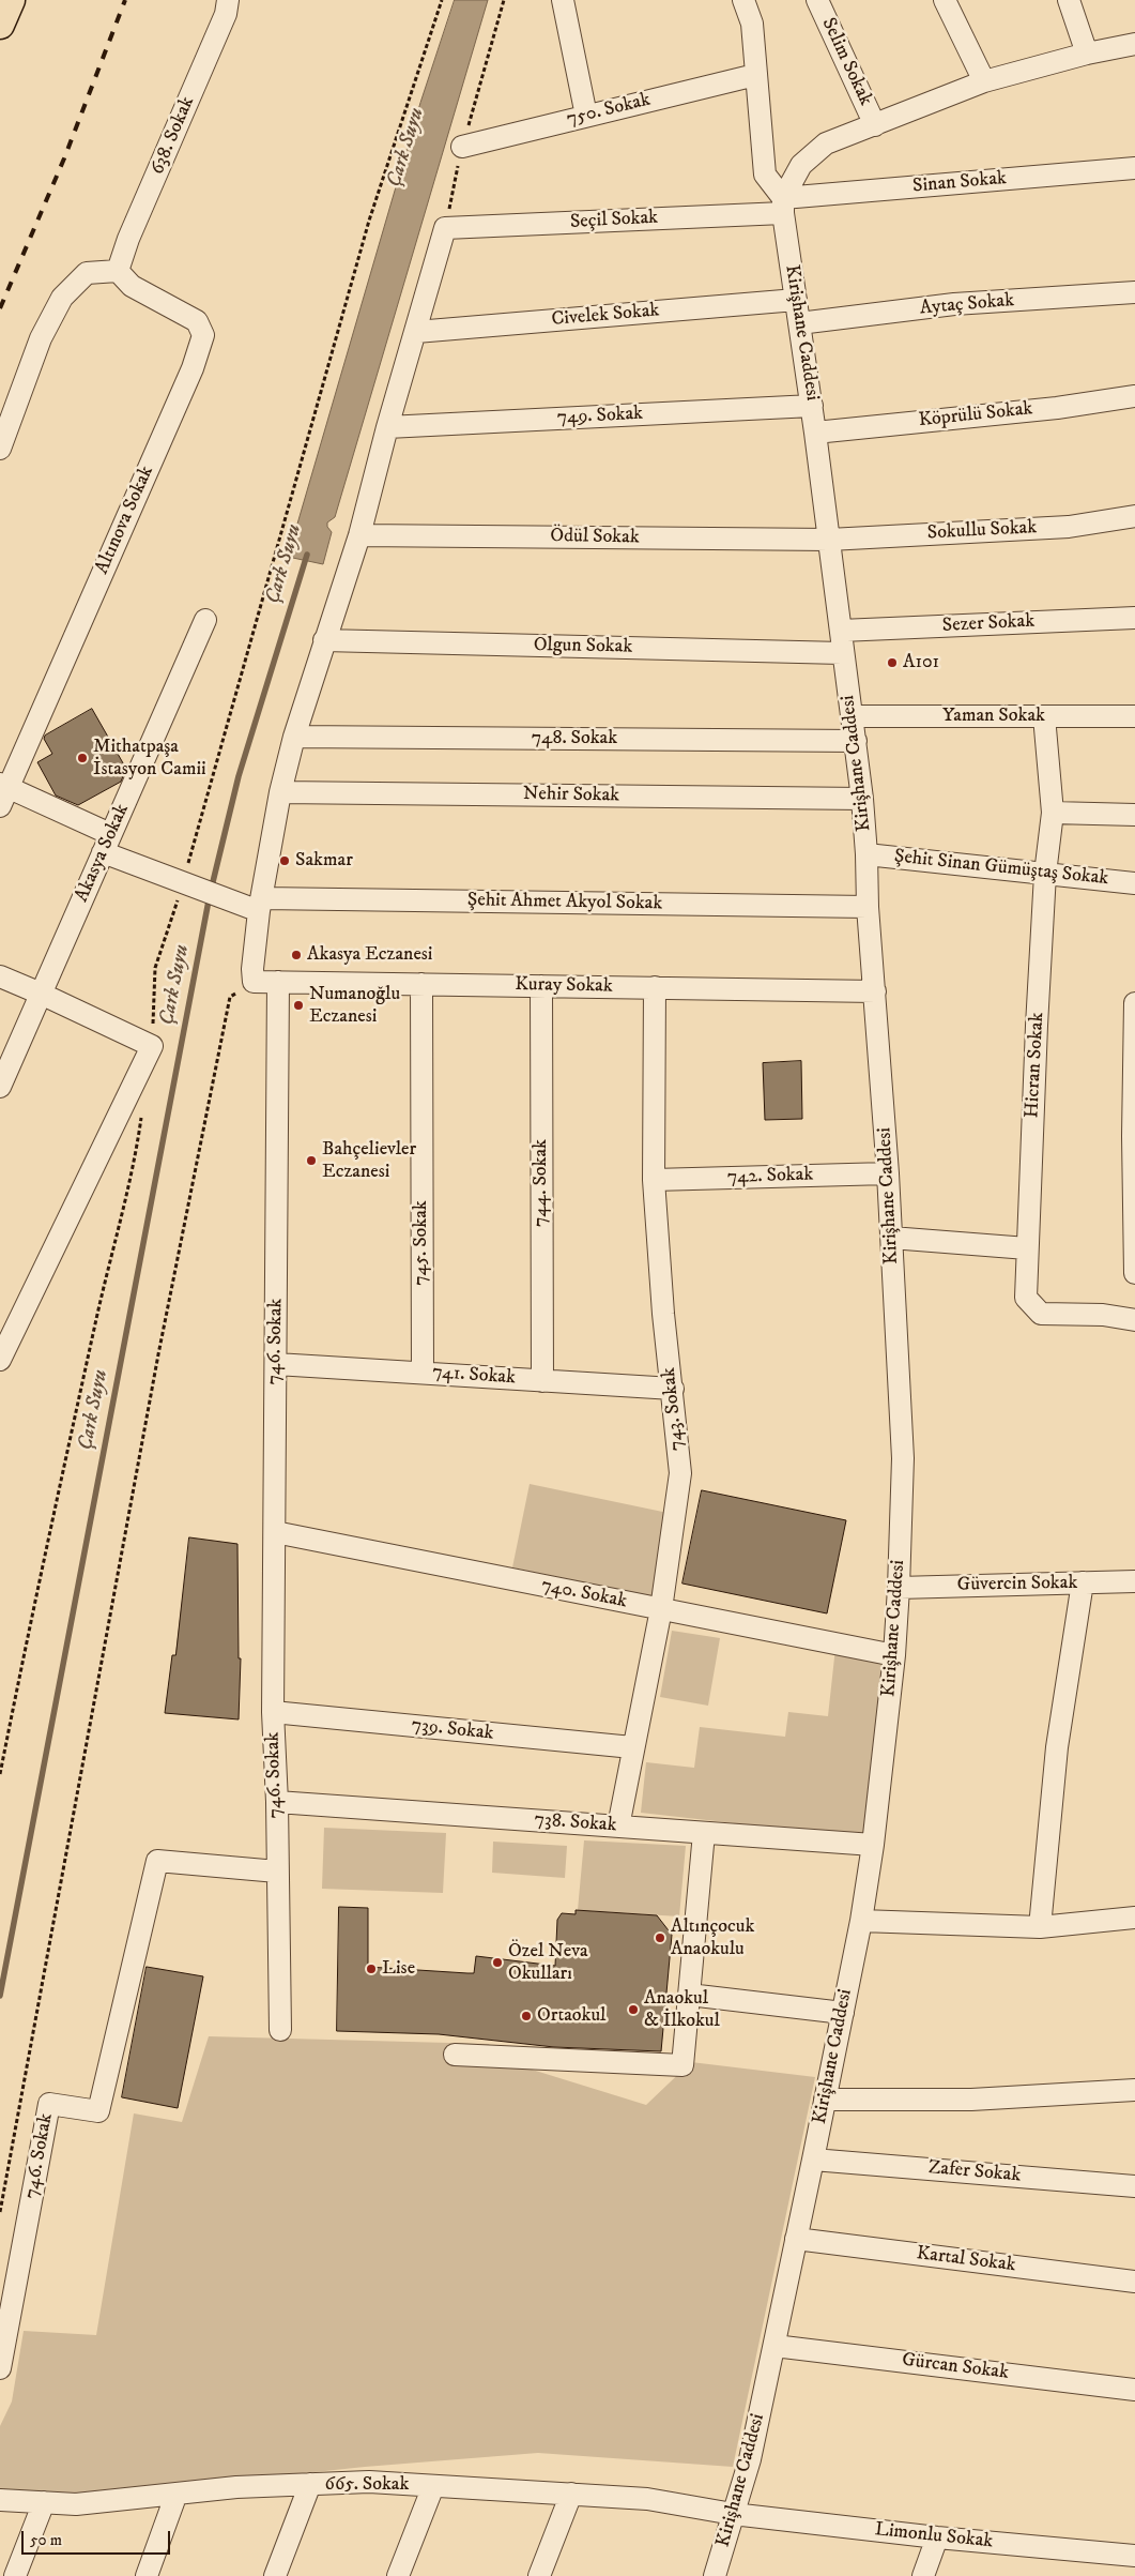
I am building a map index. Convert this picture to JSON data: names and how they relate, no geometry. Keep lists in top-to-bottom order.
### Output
{
  "streets": {
    "street": [
      "Selim Sokak",
      "750. Sokak",
      "638. Sokak",
      "Sinan Sokak",
      "Seçil Sokak",
      "Aytaç Sokak",
      "Civelek Sokak",
      "Kirişhane Caddesi",
      "Köprülü Sokak",
      "749. Sokak",
      "Altınova Sokak",
      "Sokullu Sokak",
      "Ödül Sokak",
      "Sezer Sokak",
      "Olgun Sokak",
      "Yaman Sokak",
      "748. Sokak",
      "Nehir Sokak",
      "Akasya Sokak",
      "Şehit Sinan Gümüştaş Sokak",
      "Şehit Ahmet Akyol Sokak",
      "Kuray Sokak",
      "Hicran Sokak",
      "742. Sokak",
      "744. Sokak",
      "745. Sokak",
      "746. Sokak",
      "741. Sokak",
      "743. Sokak",
      "Güvercin Sokak",
      "740. Sokak",
      "739. Sokak",
      "738. Sokak",
      "Zafer Sokak",
      "Kartal Sokak",
      "Gürcan Sokak",
      "665. Sokak",
      "Limonlu Sokak"
    ]
  },
  "crossings": [
    ["638. Sokak", "Altınova Sokak"],
    ["Sinan Sokak", "Seçil Sokak"],
    ["Sinan Sokak", "Kirişhane Caddesi"],
    ["Seçil Sokak", "Kirişhane Caddesi"],
    ["Aytaç Sokak", "Kirişhane Caddesi"],
    ["Civelek Sokak", "Kirişhane Caddesi"],
    ["Kirişhane Caddesi", "Köprülü Sokak"],
    ["Kirişhane Caddesi", "749. Sokak"],
    ["Kirişhane Caddesi", "Sokullu Sokak"],
    ["Kirişhane Caddesi", "Ödül Sokak"],
    ["Kirişhane Caddesi", "Sezer Sokak"],
    ["Kirişhane Caddesi", "Olgun Sokak"],
    ["Kirişhane Caddesi", "Yaman Sokak"],
    ["Kirişhane Caddesi", "748. Sokak"],
    ["Kirişhane Caddesi", "Nehir Sokak"],
    ["Kirişhane Caddesi", "Şehit Sinan Gümüştaş Sokak"],
    ["Kirişhane Caddesi", "Şehit Ahmet Akyol Sokak"],
    ["Kirişhane Caddesi", "Kuray Sokak"],
    ["Kirişhane Caddesi", "742. Sokak"],
    ["Kirişhane Caddesi", "Güvercin Sokak"],
    ["Kirişhane Caddesi", "740. Sokak"],
    ["Kirişhane Caddesi", "738. Sokak"],
    ["Kirişhane Caddesi", "Zafer Sokak"],
    ["Kirişhane Caddesi", "Kartal Sokak"],
    ["Kirişhane Caddesi", "Gürcan Sokak"],
    ["Kirişhane Caddesi", "665. Sokak"],
    ["Kirişhane Caddesi", "Limonlu Sokak"],
    ["Altınova Sokak", "Şehit Ahmet Akyol Sokak"],
    ["Sokullu Sokak", "Ödül Sokak"],
    ["Yaman Sokak", "Hicran Sokak"],
    ["Akasya Sokak", "Şehit Ahmet Akyol Sokak"],
    ["Şehit Sinan Gümüştaş Sokak", "Hicran Sokak"],
    ["Kuray Sokak", "744. Sokak"],
    ["Kuray Sokak", "745. Sokak"],
    ["Kuray Sokak", "746. Sokak"],
    ["Kuray Sokak", "743. Sokak"],
    ["742. Sokak", "743. Sokak"],
    ["744. Sokak", "741. Sokak"],
    ["745. Sokak", "741. Sokak"],
    ["746. Sokak", "741. Sokak"],
    ["746. Sokak", "740. Sokak"],
    ["746. Sokak", "739. Sokak"],
    ["746. Sokak", "738. Sokak"],
    ["741. Sokak", "743. Sokak"],
    ["743. Sokak", "740. Sokak"],
    ["743. Sokak", "739. Sokak"],
    ["743. Sokak", "738. Sokak"],
    ["665. Sokak", "Limonlu Sokak"]
  ],
  "water": ["Çark Suyu"],
  "places": [
    "A101",
    "Mithatpaşa İstasyon Camii",
    "Sakmar",
    "Akasya Eczanesi",
    "Numanoğlu Eczanesi",
    "Bahçelievler Eczanesi",
    "Altınçocuk Anaokulu",
    "Özel Neva Okulları",
    "Lise",
    "Anaokul & İlkokul",
    "Ortaokul"
  ],
  "scale_bar": "50 m"
}
